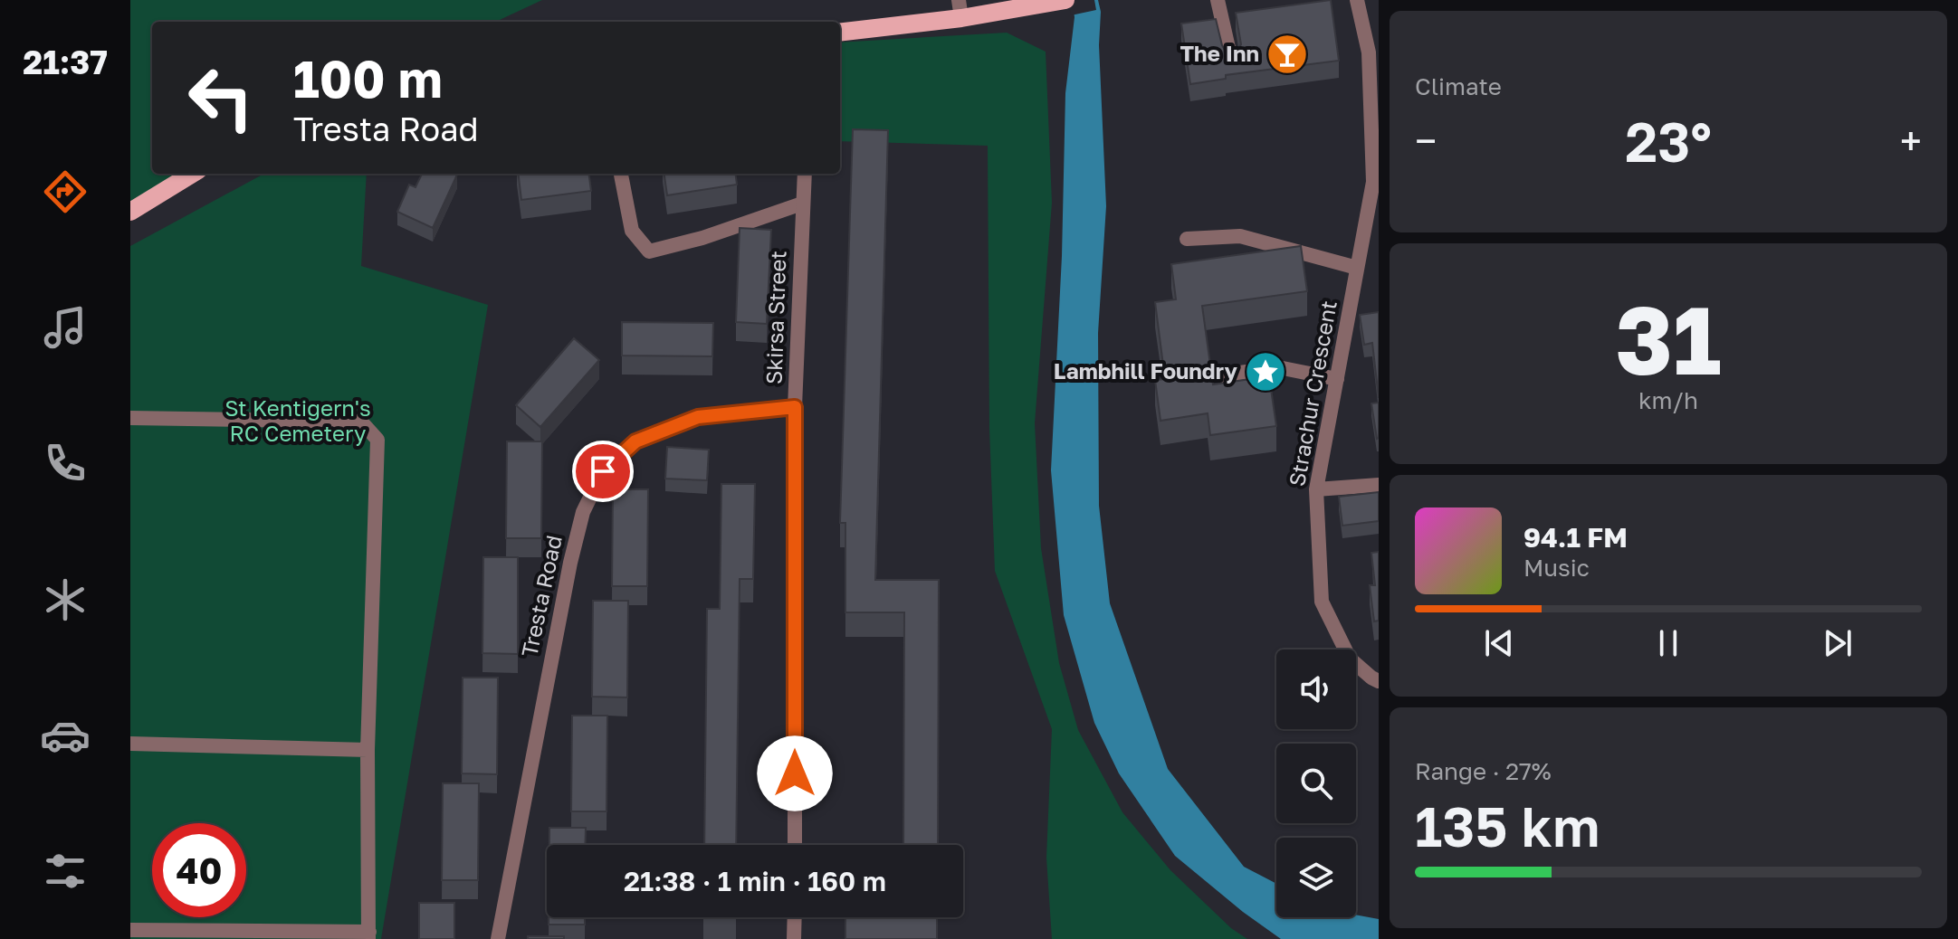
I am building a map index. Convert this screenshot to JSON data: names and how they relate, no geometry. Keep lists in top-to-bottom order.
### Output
{
  "streets": {
    "street": ["Skirsa Street", "Strachur Crescent", "Tresta Road"]
  },
  "crossings": [
    ["Skirsa Street", "Tresta Road"]
  ],
  "parks": ["St Kentigern's RC Cemetery"],
  "places": {
    "bar": ["The Inn"],
    "place": ["Lambhill Foundry"]
  },
  "page": {
    "tabs": "21:37",
    "tile": [
      "Climate",
      ["31", "km/h"],
      ["Range · 27%", "135 km"]
    ],
    "turn": ["100 m", "Tresta Road"],
    "heat": ["−", "23°", "+"],
    "song": ["94.1 FM", "Music"],
    "limit": "40",
    "trip": "21:38 · 1 min · 160 m"
  }
}
